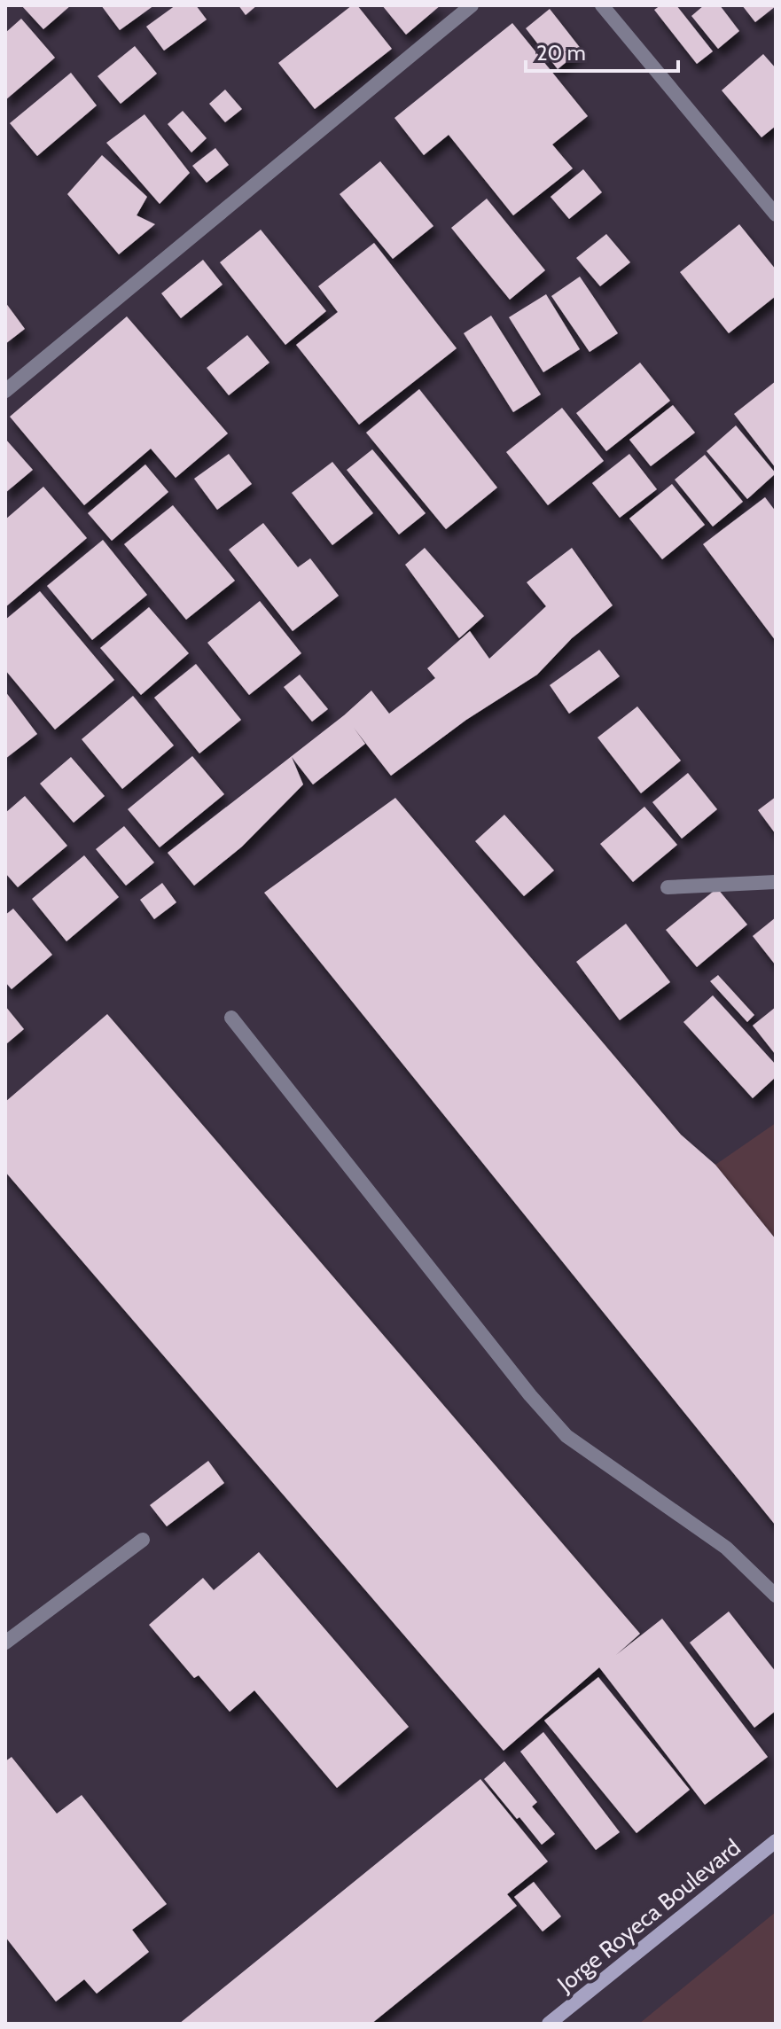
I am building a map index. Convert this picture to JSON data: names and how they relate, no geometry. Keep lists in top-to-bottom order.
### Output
{
  "streets": {
    "street": ["Jorge Royeca Boulevard"]
  },
  "scale_bar": "20 m"
}
